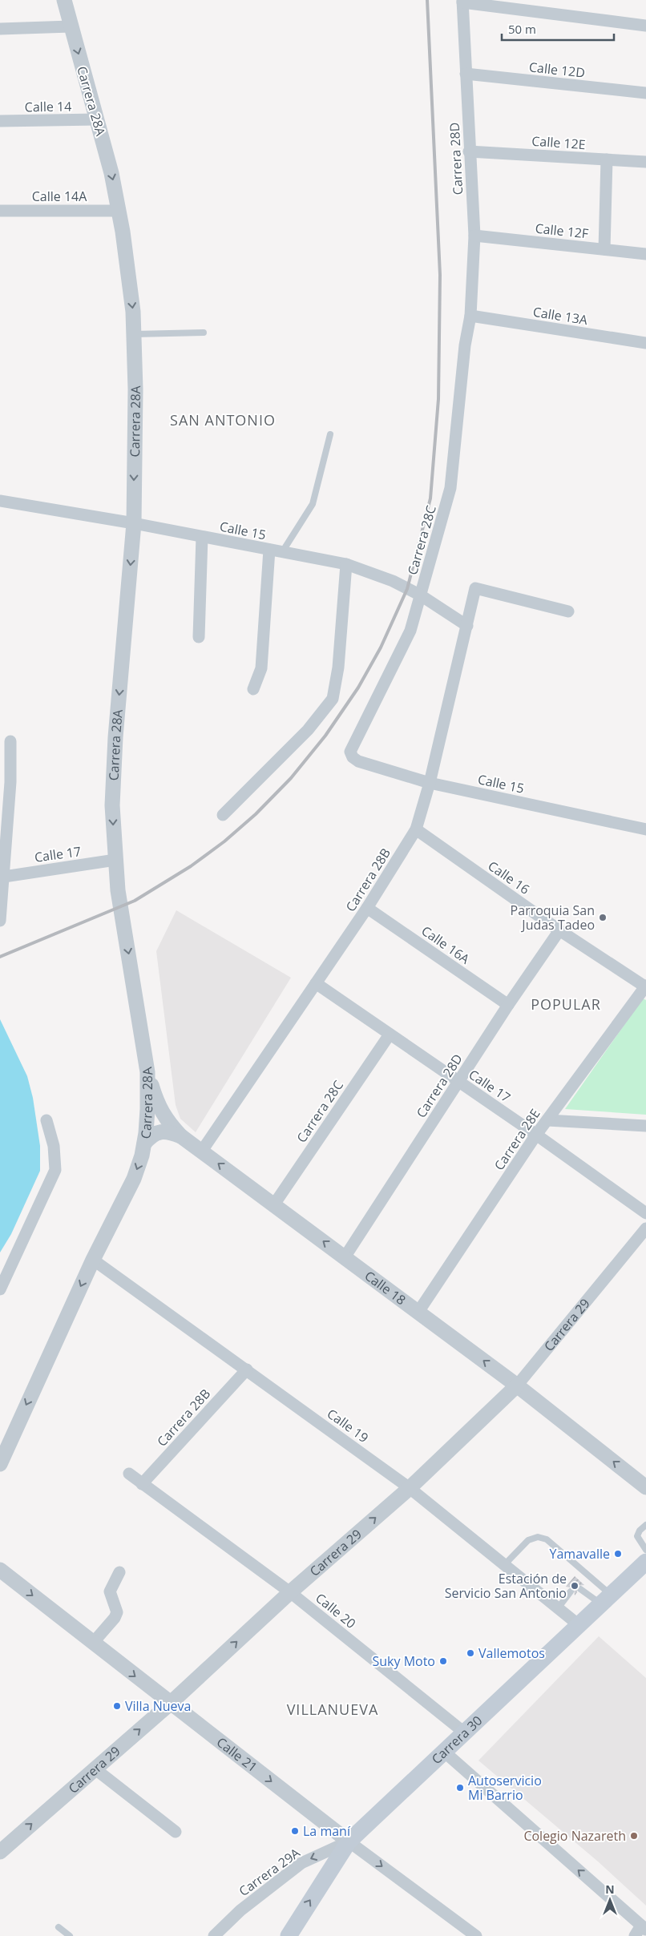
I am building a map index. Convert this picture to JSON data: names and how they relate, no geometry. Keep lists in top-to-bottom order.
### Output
{
  "streets": {
    "main road": ["Carrera 30"],
    "street": [
      "Calle 12D",
      "Carrera 28A",
      "Calle 14",
      "Calle 12E",
      "Carrera 28D",
      "Calle 14A",
      "Calle 12F",
      "Calle 13A",
      "Calle 15",
      "Carrera 28C",
      "Calle 17",
      "Calle 16",
      "Carrera 28B",
      "Calle 16A",
      "Carrera 28E",
      "Calle 18",
      "Carrera 29",
      "Calle 19",
      "Calle 20",
      "Calle 21",
      "Carrera 29A"
    ]
  },
  "crossings": [
    ["Calle 12D", "Carrera 28D"],
    ["Carrera 28A", "Calle 14"],
    ["Carrera 28A", "Calle 14A"],
    ["Carrera 28A", "Calle 15"],
    ["Carrera 28A", "Calle 17"],
    ["Carrera 28A", "Calle 18"],
    ["Carrera 28A", "Calle 19"],
    ["Calle 12E", "Carrera 28D"],
    ["Carrera 28D", "Calle 12F"],
    ["Carrera 28D", "Calle 13A"],
    ["Carrera 28D", "Carrera 28C"],
    ["Carrera 28D", "Calle 17"],
    ["Carrera 28D", "Calle 16"],
    ["Carrera 28D", "Calle 16A"],
    ["Carrera 28D", "Calle 18"],
    ["Calle 13A", "Carrera 28C"],
    ["Calle 15", "Carrera 28C"],
    ["Calle 15", "Carrera 28B"],
    ["Carrera 28C", "Calle 17"],
    ["Carrera 28C", "Calle 18"],
    ["Calle 17", "Carrera 28B"],
    ["Calle 17", "Carrera 28E"],
    ["Calle 16", "Carrera 28B"],
    ["Calle 16", "Carrera 28E"],
    ["Carrera 28B", "Calle 16A"],
    ["Carrera 28B", "Calle 18"],
    ["Carrera 28B", "Calle 19"],
    ["Carrera 28B", "Calle 20"],
    ["Carrera 28E", "Calle 18"],
    ["Calle 18", "Carrera 29"],
    ["Carrera 29", "Calle 19"],
    ["Carrera 29", "Calle 20"],
    ["Carrera 29", "Calle 21"],
    ["Calle 19", "Carrera 30"],
    ["Calle 20", "Carrera 30"],
    ["Carrera 30", "Calle 21"],
    ["Carrera 30", "Carrera 29A"],
    ["Calle 21", "Carrera 29A"]
  ],
  "one_way": [
    "Calle 18",
    "Carrera 29",
    "Calle 21",
    "Carrera 29A"
  ],
  "districts": ["SAN ANTONIO", "POPULAR", "VILLANUEVA"],
  "places": [
    "Parroquia San Judas Tadeo",
    "Yamavalle",
    "Estación de Servicio San Antonio",
    "Vallemotos",
    "Suky Moto",
    "Villa Nueva",
    "Autoservicio Mi Barrio",
    "La maní",
    "Colegio Nazareth"
  ],
  "scale_bar": "50 m",
  "north": "top"
}
